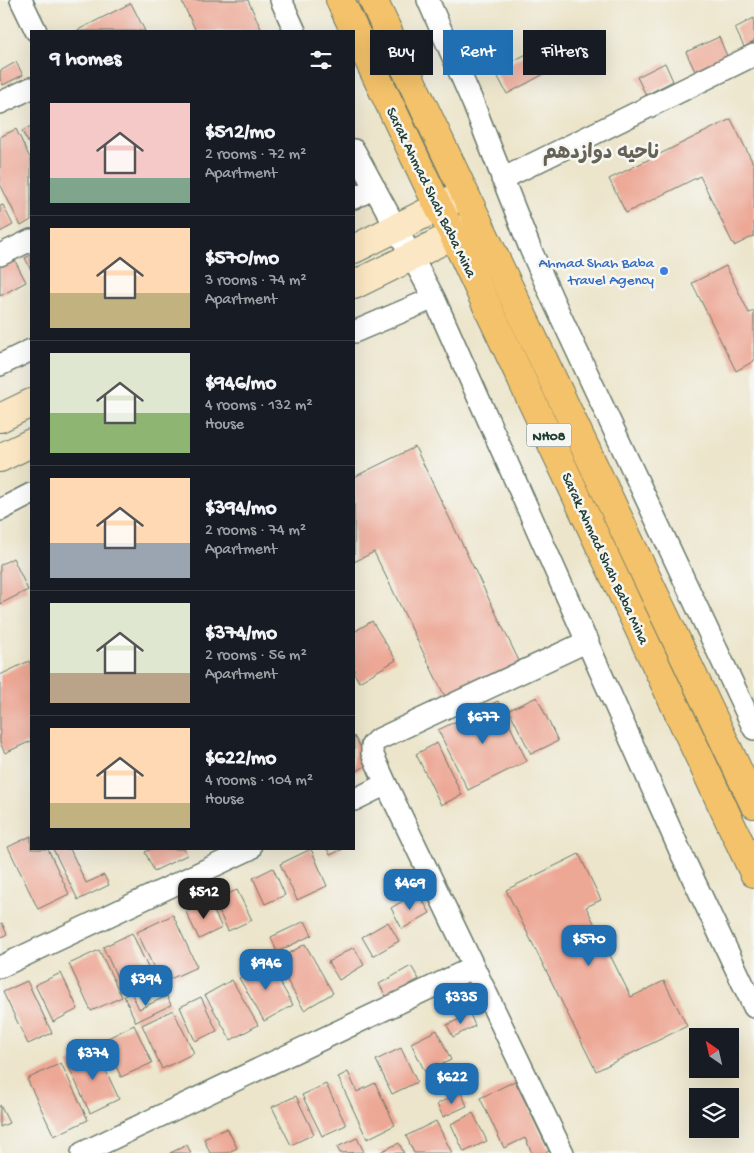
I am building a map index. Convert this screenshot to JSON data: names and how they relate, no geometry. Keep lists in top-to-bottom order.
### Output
{
  "streets": {
    "highway": ["Sarak Ahmad Shah Baba Mina", "NH08"]
  },
  "crossings": [
    ["Sarak Ahmad Shah Baba Mina", "NH08"]
  ],
  "districts": ["ناحیه دوازدهم"],
  "places": ["Ahmad Shah Baba travel Agency"],
  "north": "top left",
  "page": {
    "chip": ["Buy", "Rent", "Filters"],
    "heading": "9 homes",
    "list": [
      {
        "name": "$512/mo",
        "note": "2 rooms · 72 m² · Apartment"
      },
      {
        "name": "$570/mo",
        "note": "3 rooms · 74 m² · Apartment"
      },
      {
        "name": "$946/mo",
        "note": "4 rooms · 132 m² · House"
      },
      {
        "name": "$394/mo",
        "note": "2 rooms · 74 m² · Apartment"
      },
      {
        "name": "$374/mo",
        "note": "2 rooms · 56 m² · Apartment"
      },
      {
        "name": "$622/mo",
        "note": "4 rooms · 104 m² · House"
      }
    ],
    "price": [
      "$677",
      "$469",
      "$512",
      "$570",
      "$946",
      "$394",
      "$335",
      "$374",
      "$622"
    ]
  }
}
